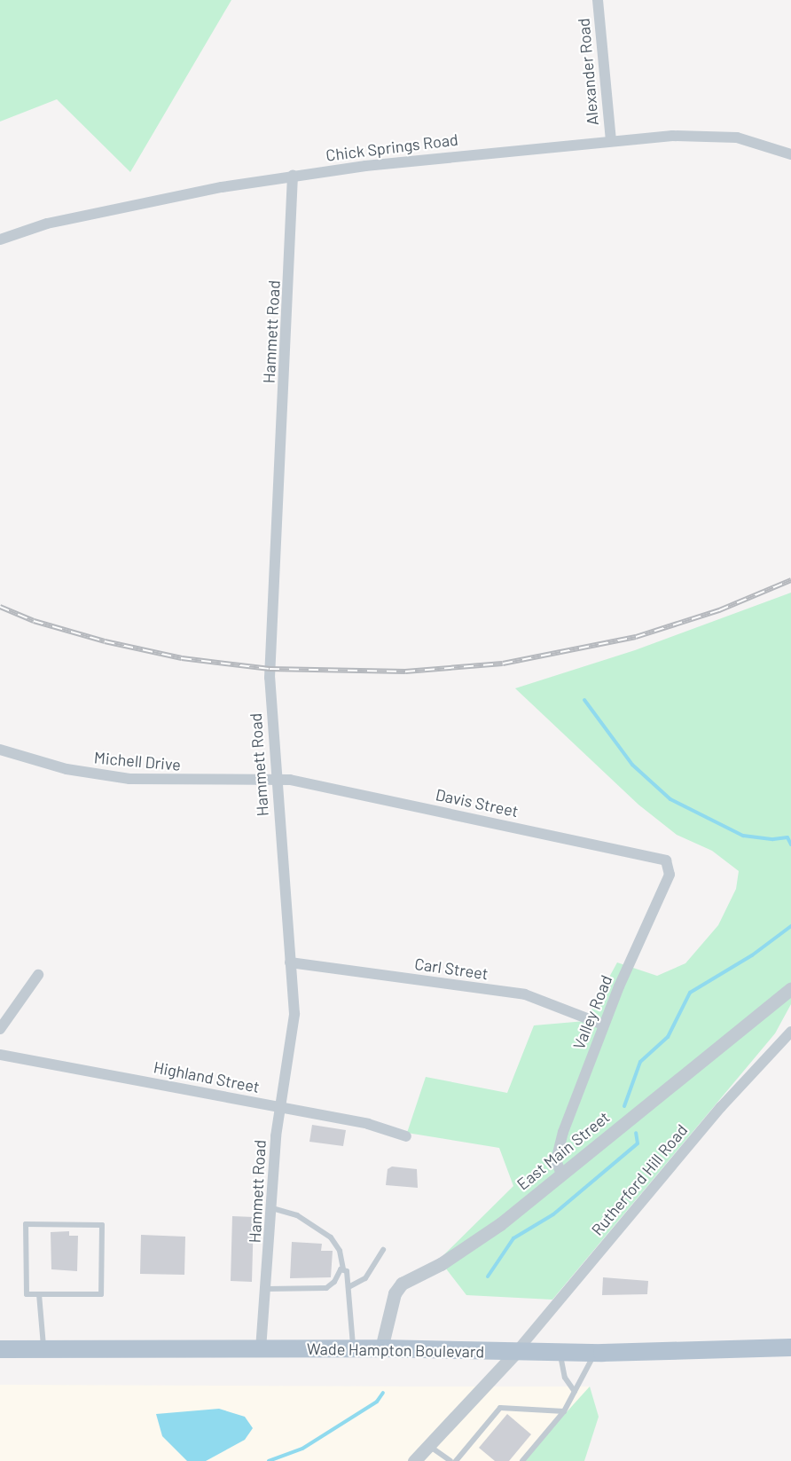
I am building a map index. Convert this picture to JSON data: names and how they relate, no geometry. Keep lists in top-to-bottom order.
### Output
{
  "streets": {
    "main road": ["Wade Hampton Boulevard"],
    "street": [
      "Alexander Road",
      "Chick Springs Road",
      "Hammett Road",
      "Michell Drive",
      "Davis Street",
      "Carl Street",
      "Valley Road",
      "Highland Street",
      "East Main Street",
      "Rutherford Hill Road"
    ]
  },
  "crossings": [
    ["Alexander Road", "Chick Springs Road"],
    ["Chick Springs Road", "Hammett Road"],
    ["Hammett Road", "Michell Drive"],
    ["Hammett Road", "Davis Street"],
    ["Hammett Road", "Carl Street"],
    ["Hammett Road", "Highland Street"],
    ["Hammett Road", "Wade Hampton Boulevard"],
    ["Michell Drive", "Davis Street"],
    ["Davis Street", "Valley Road"],
    ["Carl Street", "Valley Road"],
    ["Valley Road", "East Main Street"],
    ["East Main Street", "Wade Hampton Boulevard"],
    ["Rutherford Hill Road", "Wade Hampton Boulevard"]
  ]
}
